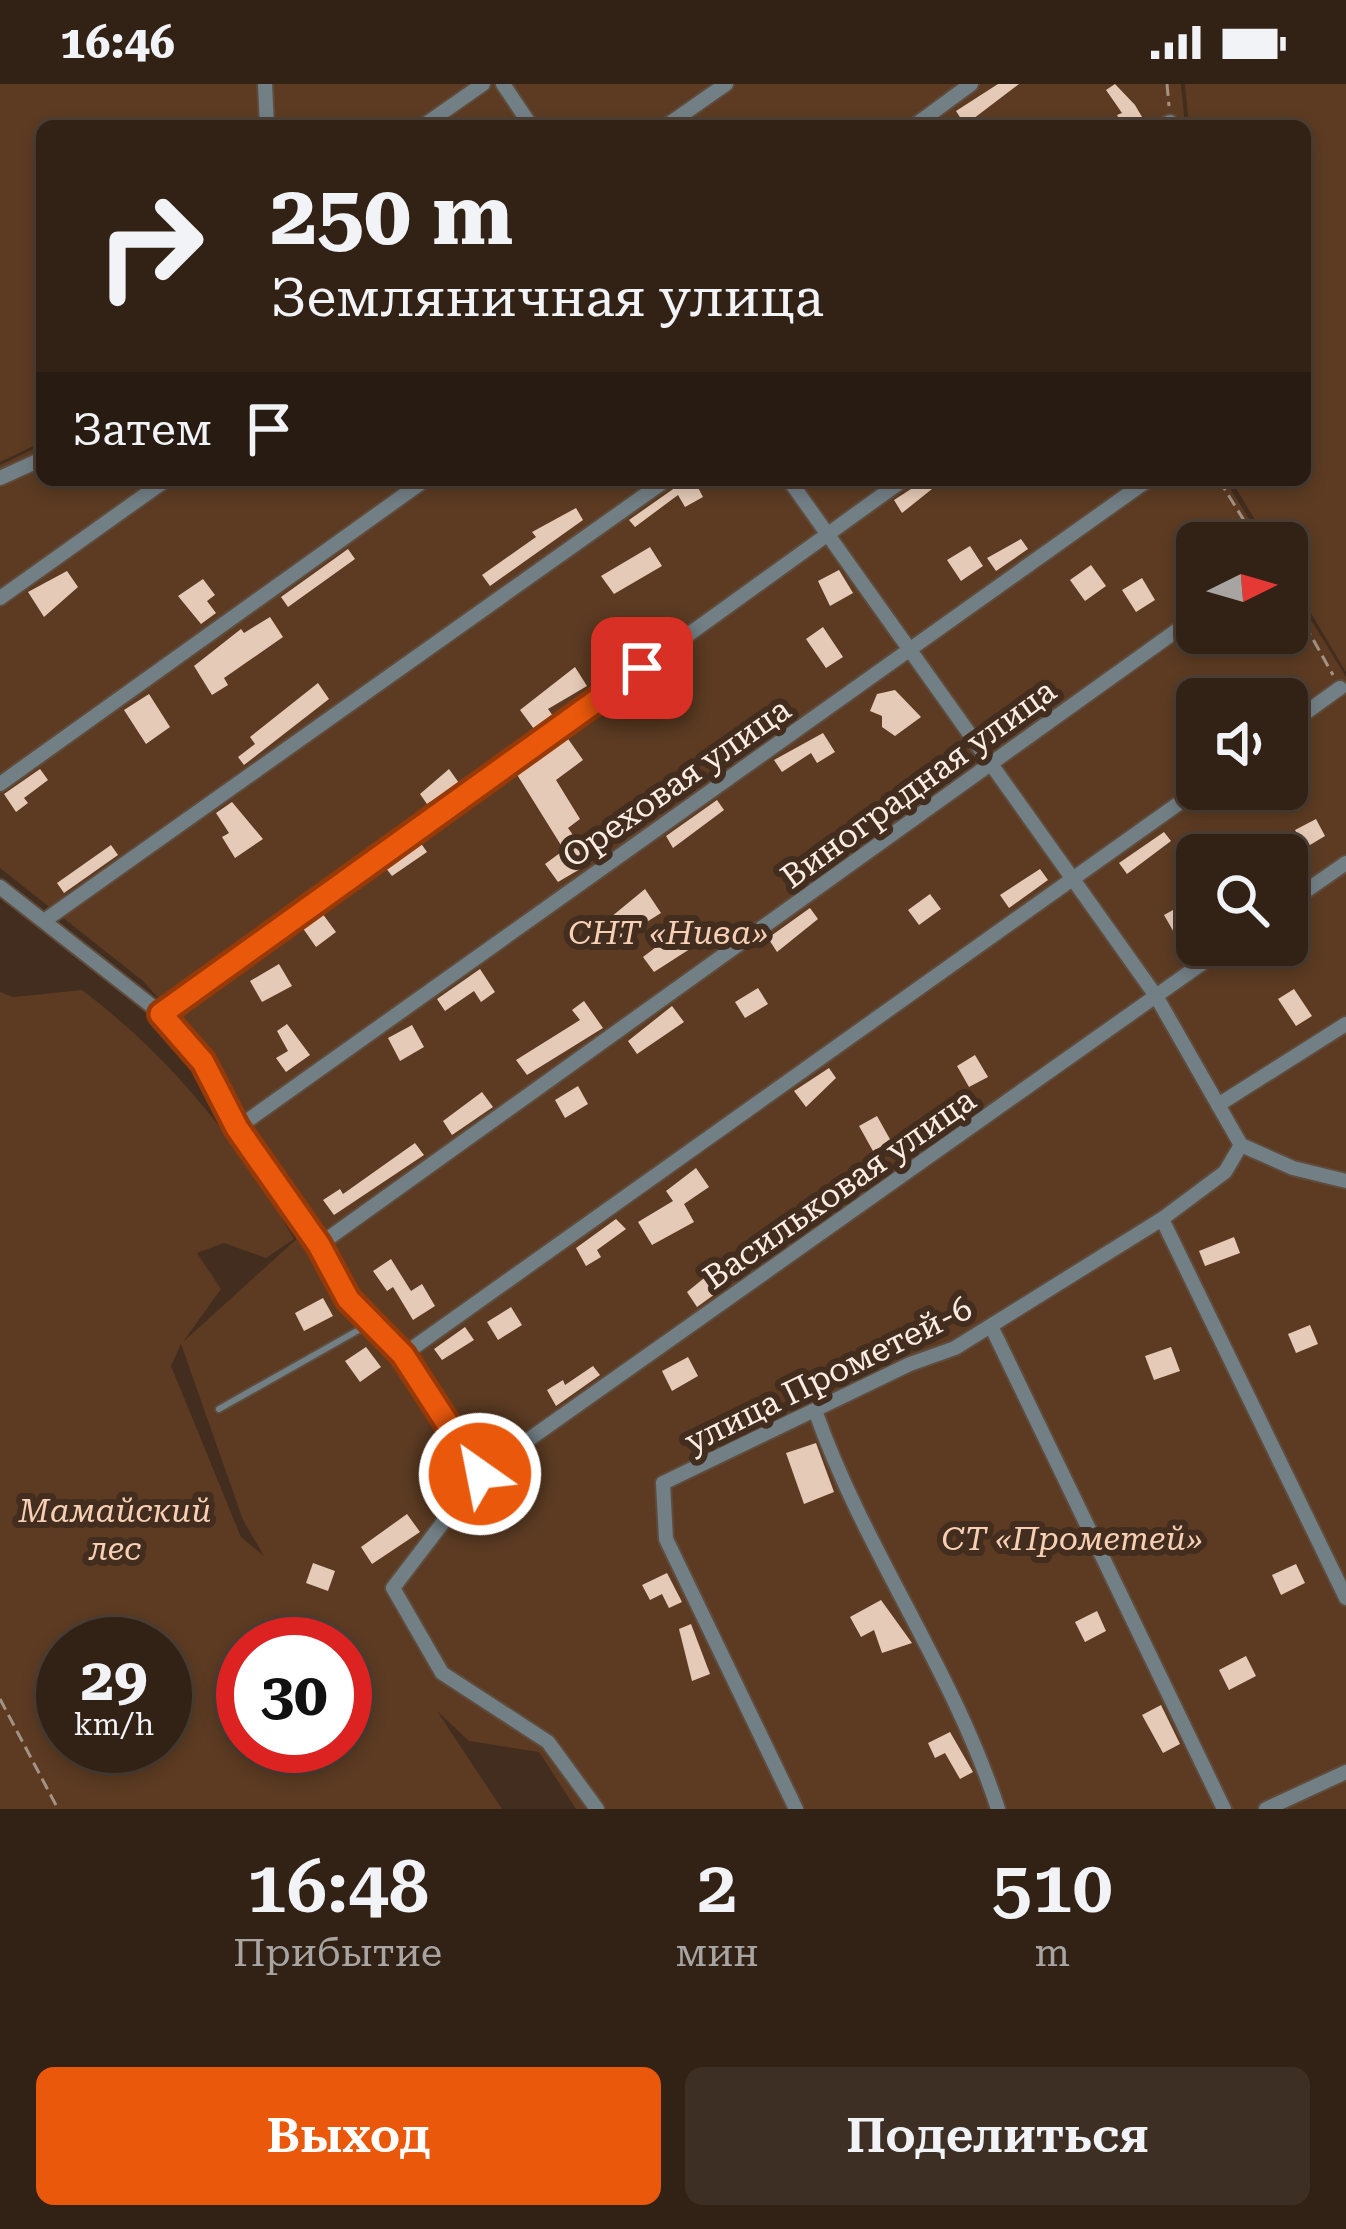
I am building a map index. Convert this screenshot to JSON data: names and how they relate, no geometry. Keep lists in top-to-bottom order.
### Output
{
  "streets": {
    "street": [
      "Ореховая улица",
      "Виноградная улица",
      "Васильковая улица",
      "улица Прометей-6"
    ]
  },
  "parks": ["СНТ «Нива»", "Мамайский лес", "СТ «Прометей»"],
  "north": "right",
  "page": {
    "status": "16:46",
    "turn": ["250 m", "Земляничная улица"],
    "then": "Затем",
    "speed": "29 km/h",
    "limit": "30",
    "eta": [
      "16:48",
      "Прибытие",
      "2",
      "мин",
      "510",
      "m"
    ],
    "buttons": ["Выход", "Поделиться"]
  }
}
